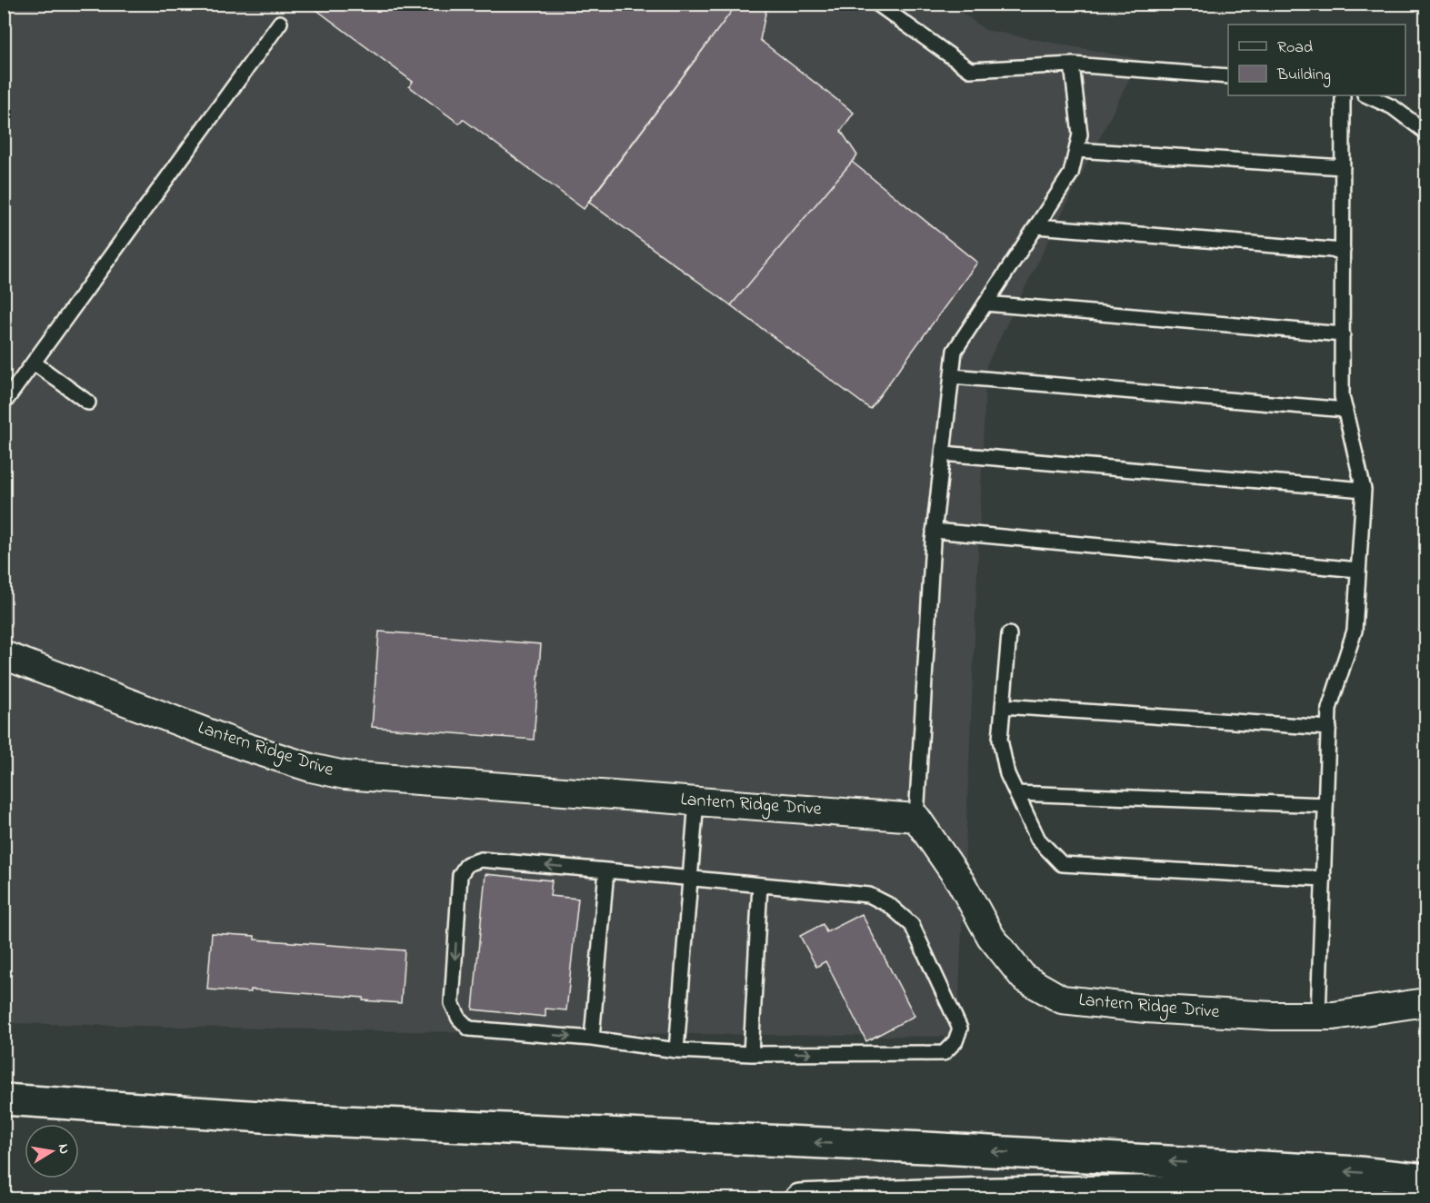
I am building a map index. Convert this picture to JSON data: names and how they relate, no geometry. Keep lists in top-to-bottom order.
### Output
{
  "streets": {
    "street": ["Lantern Ridge Drive"]
  },
  "legend": ["Road", "Building"],
  "north": "right"
}
